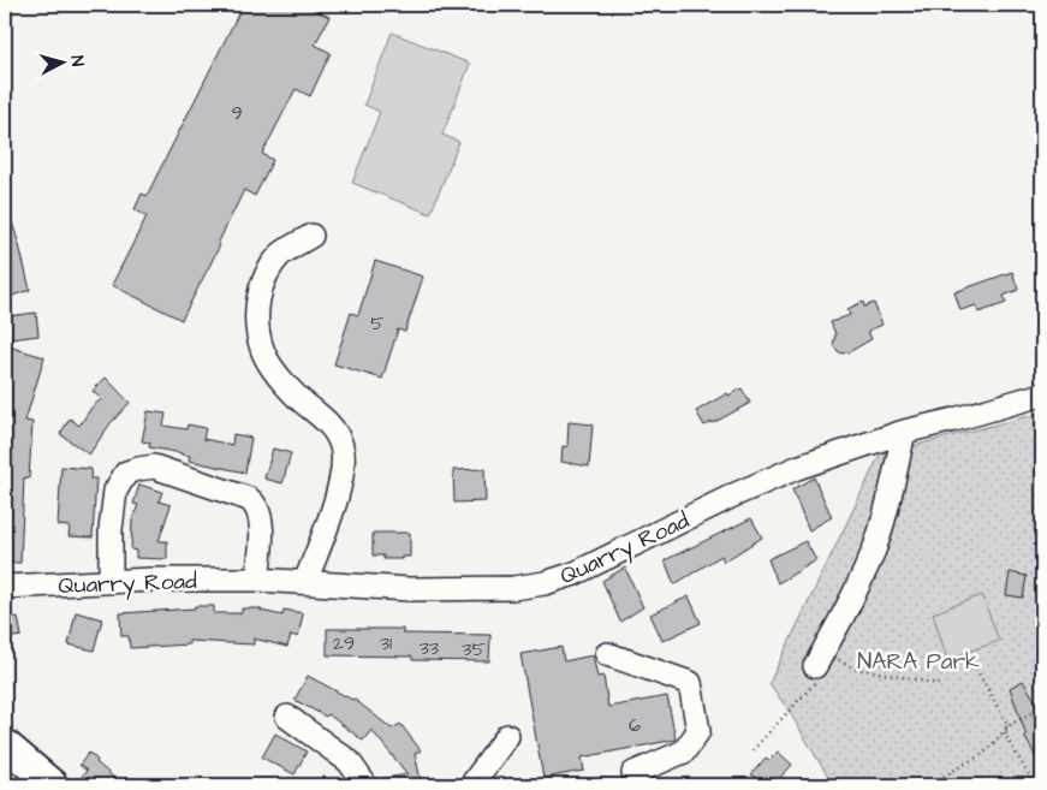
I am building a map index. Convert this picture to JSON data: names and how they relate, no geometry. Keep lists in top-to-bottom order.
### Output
{
  "streets": {
    "street": ["Quarry Road"]
  },
  "parks": ["NARA Park"],
  "house_numbers": [
    "9",
    "5",
    "29",
    "31",
    "33",
    "35",
    "6"
  ],
  "north": "right"
}
